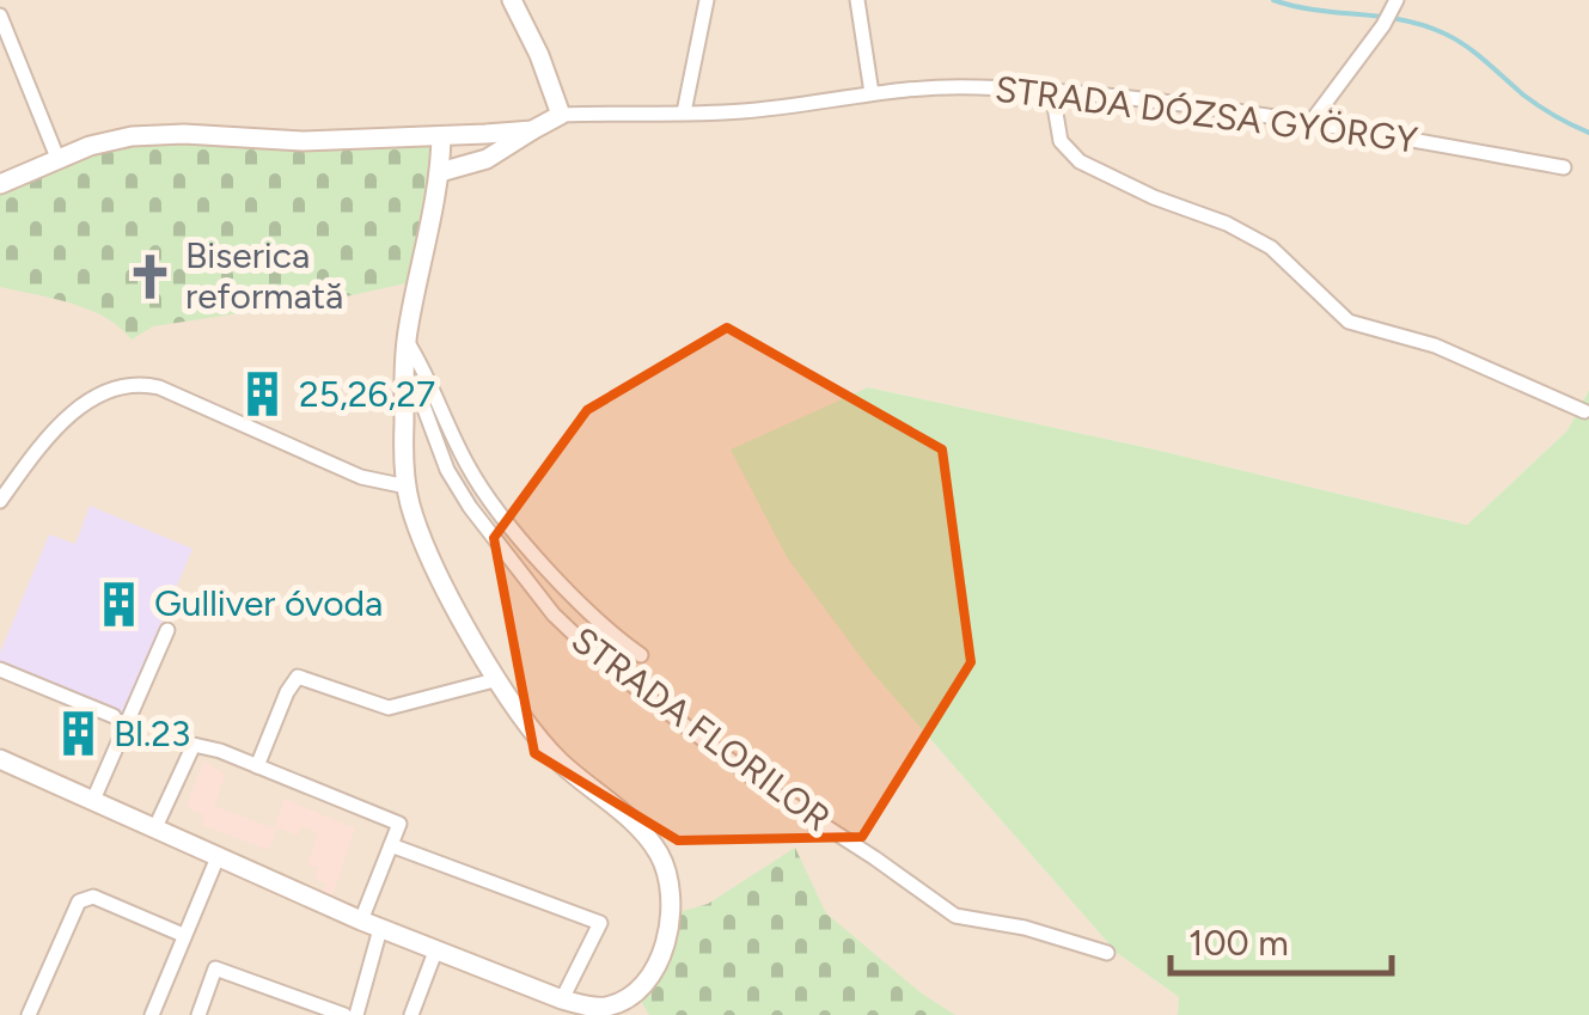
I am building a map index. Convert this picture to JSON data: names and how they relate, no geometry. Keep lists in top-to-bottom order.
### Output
{
  "streets": {
    "street": ["STRADA DÓZSA GYÖRGY", "STRADA FLORILOR"]
  },
  "places": {
    "church": ["Biserica reformată"],
    "building": ["25,26,27", "Gulliver óvoda", "Bl.23"]
  },
  "scale_bar": "100 m"
}
